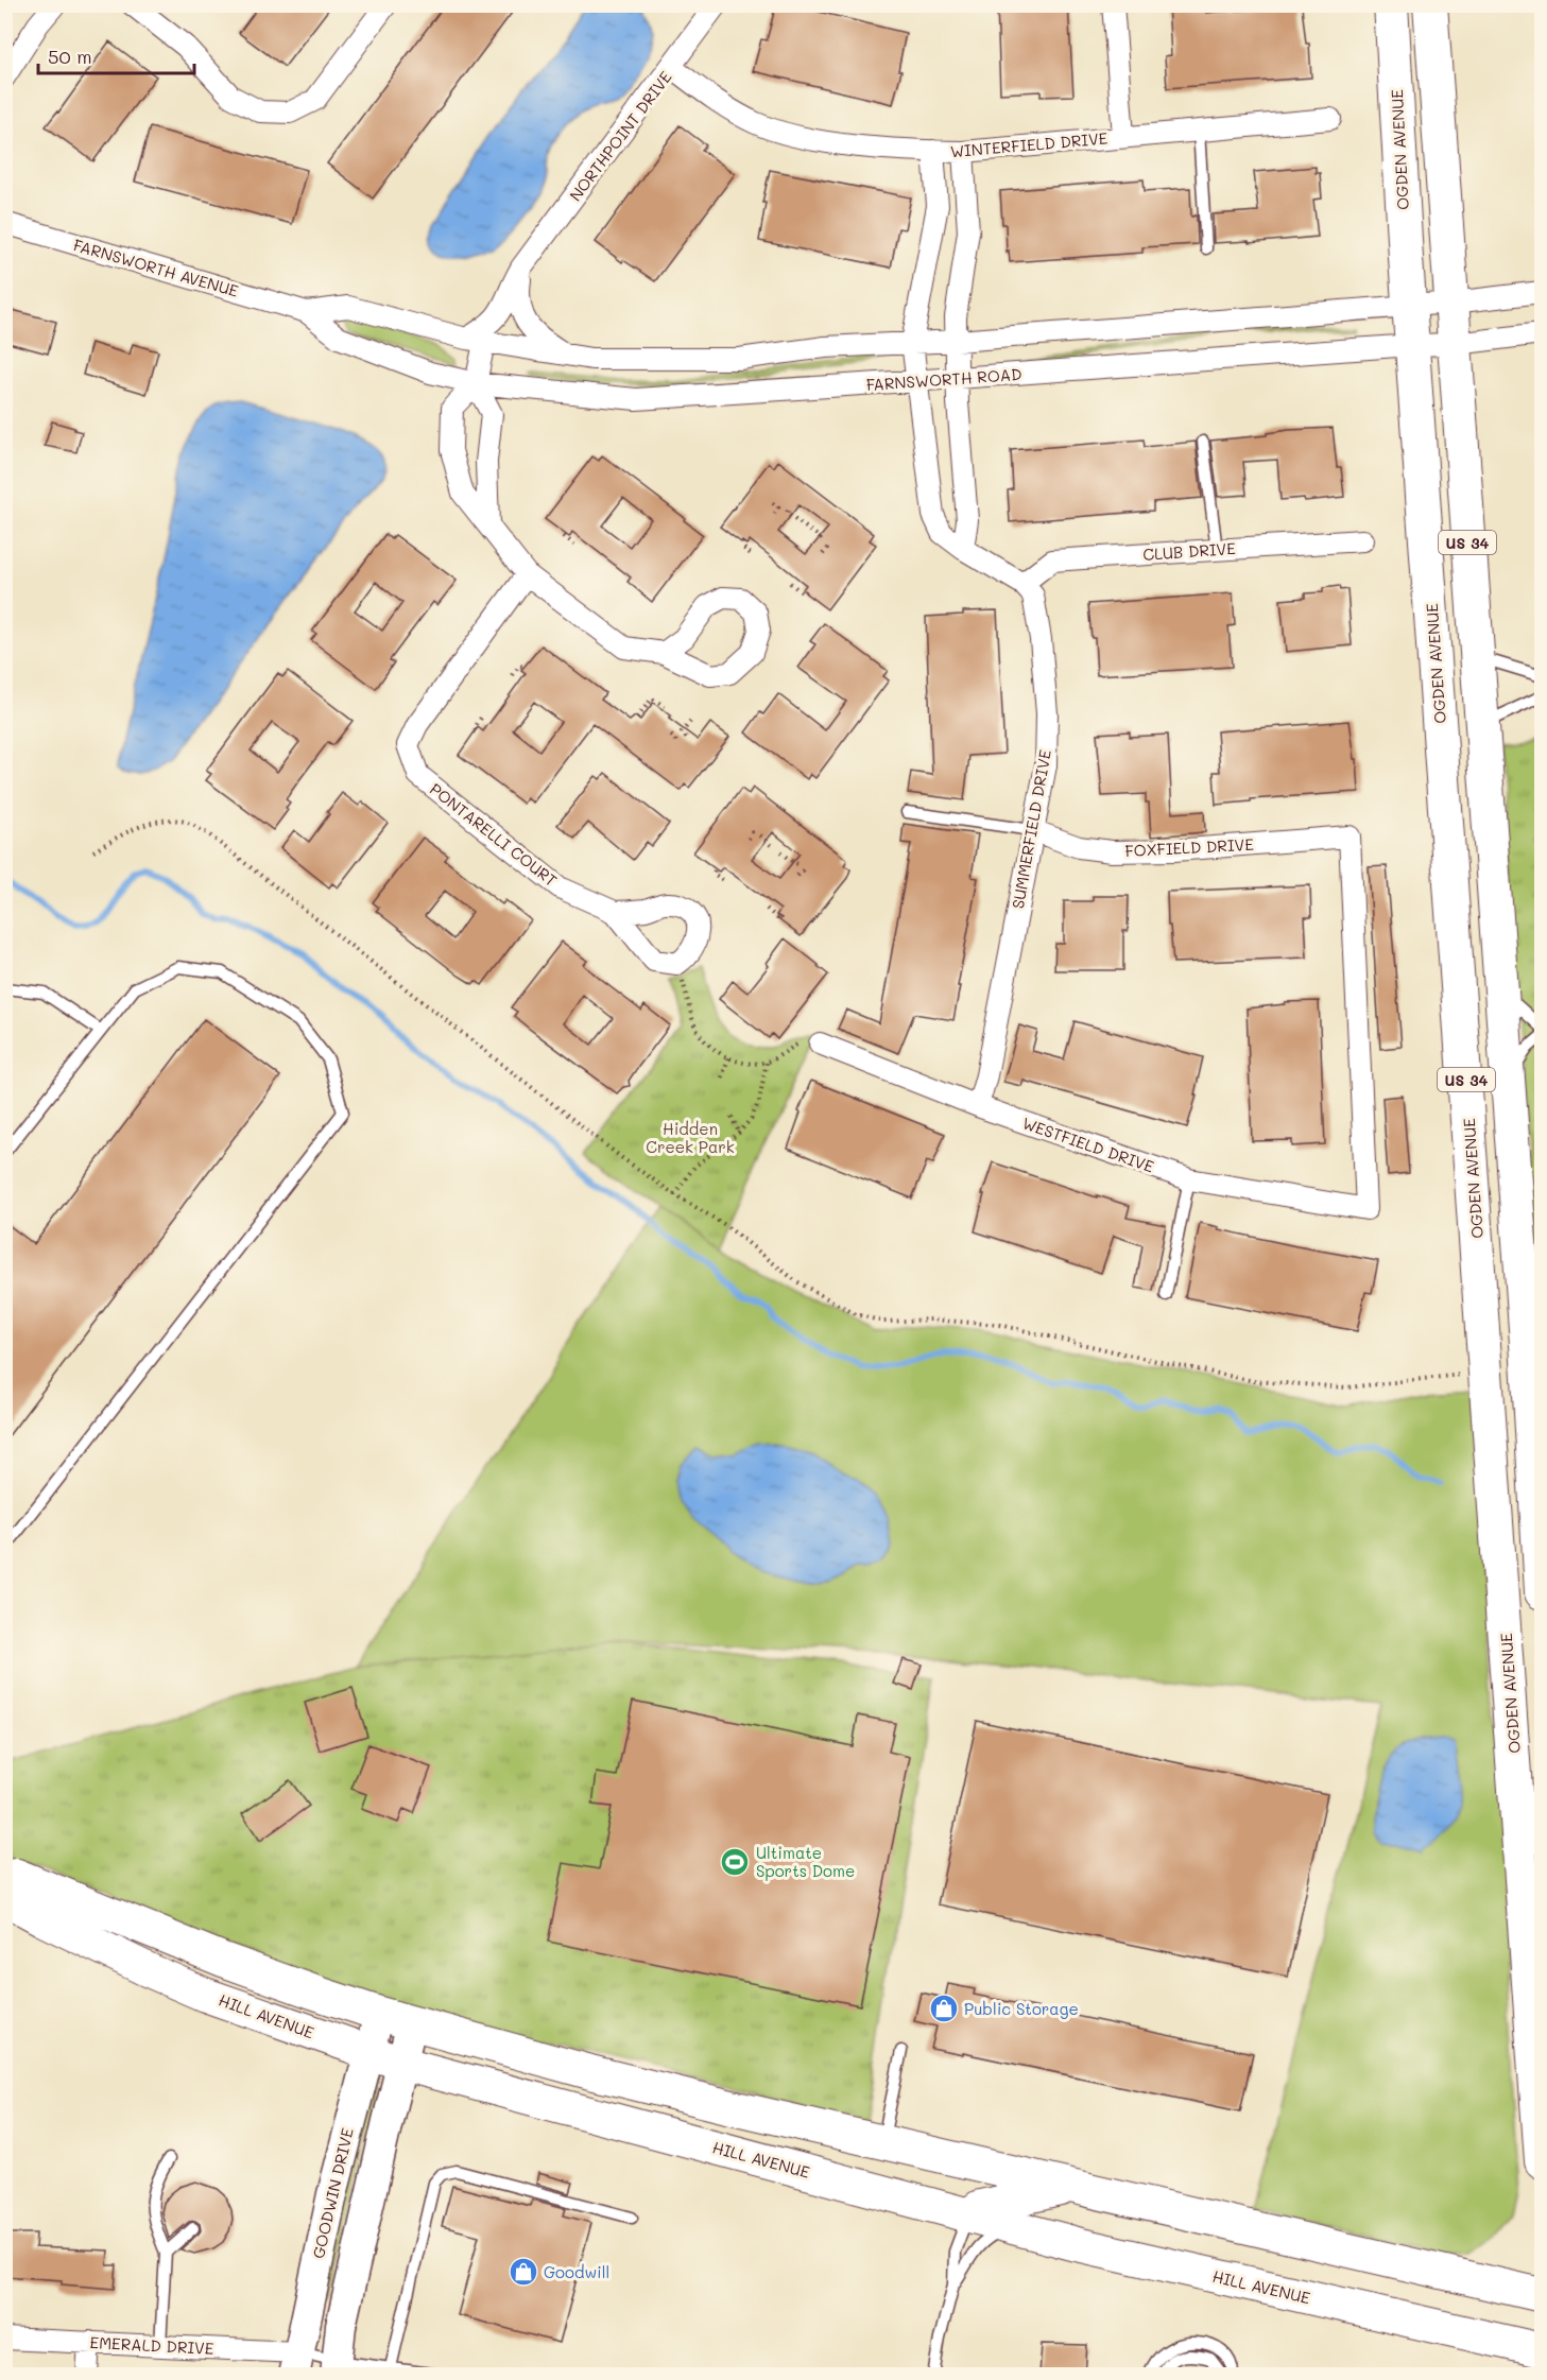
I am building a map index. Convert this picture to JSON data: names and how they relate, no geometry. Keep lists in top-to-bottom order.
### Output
{
  "streets": {
    "main road": ["OGDEN AVENUE", "US 34", "HILL AVENUE"],
    "street": [
      "NORTHPOINT DRIVE",
      "WINTERFIELD DRIVE",
      "FARNSWORTH AVENUE",
      "FARNSWORTH ROAD",
      "CLUB DRIVE",
      "SUMMERFIELD DRIVE",
      "PONTARELLI COURT",
      "FOXFIELD DRIVE",
      "WESTFIELD DRIVE",
      "GOODWIN DRIVE",
      "EMERALD DRIVE"
    ]
  },
  "crossings": [
    ["NORTHPOINT DRIVE", "WINTERFIELD DRIVE"],
    ["NORTHPOINT DRIVE", "FARNSWORTH AVENUE"],
    ["OGDEN AVENUE", "FARNSWORTH ROAD"],
    ["FARNSWORTH AVENUE", "FARNSWORTH ROAD"],
    ["CLUB DRIVE", "SUMMERFIELD DRIVE"],
    ["SUMMERFIELD DRIVE", "FOXFIELD DRIVE"],
    ["SUMMERFIELD DRIVE", "WESTFIELD DRIVE"],
    ["FOXFIELD DRIVE", "WESTFIELD DRIVE"],
    ["HILL AVENUE", "GOODWIN DRIVE"],
    ["GOODWIN DRIVE", "EMERALD DRIVE"]
  ],
  "parks": ["Hidden Creek Park"],
  "places": {
    "sports": ["Ultimate Sports Dome"],
    "shop": ["Public Storage", "Goodwill"]
  },
  "scale_bar": "50 m"
}
